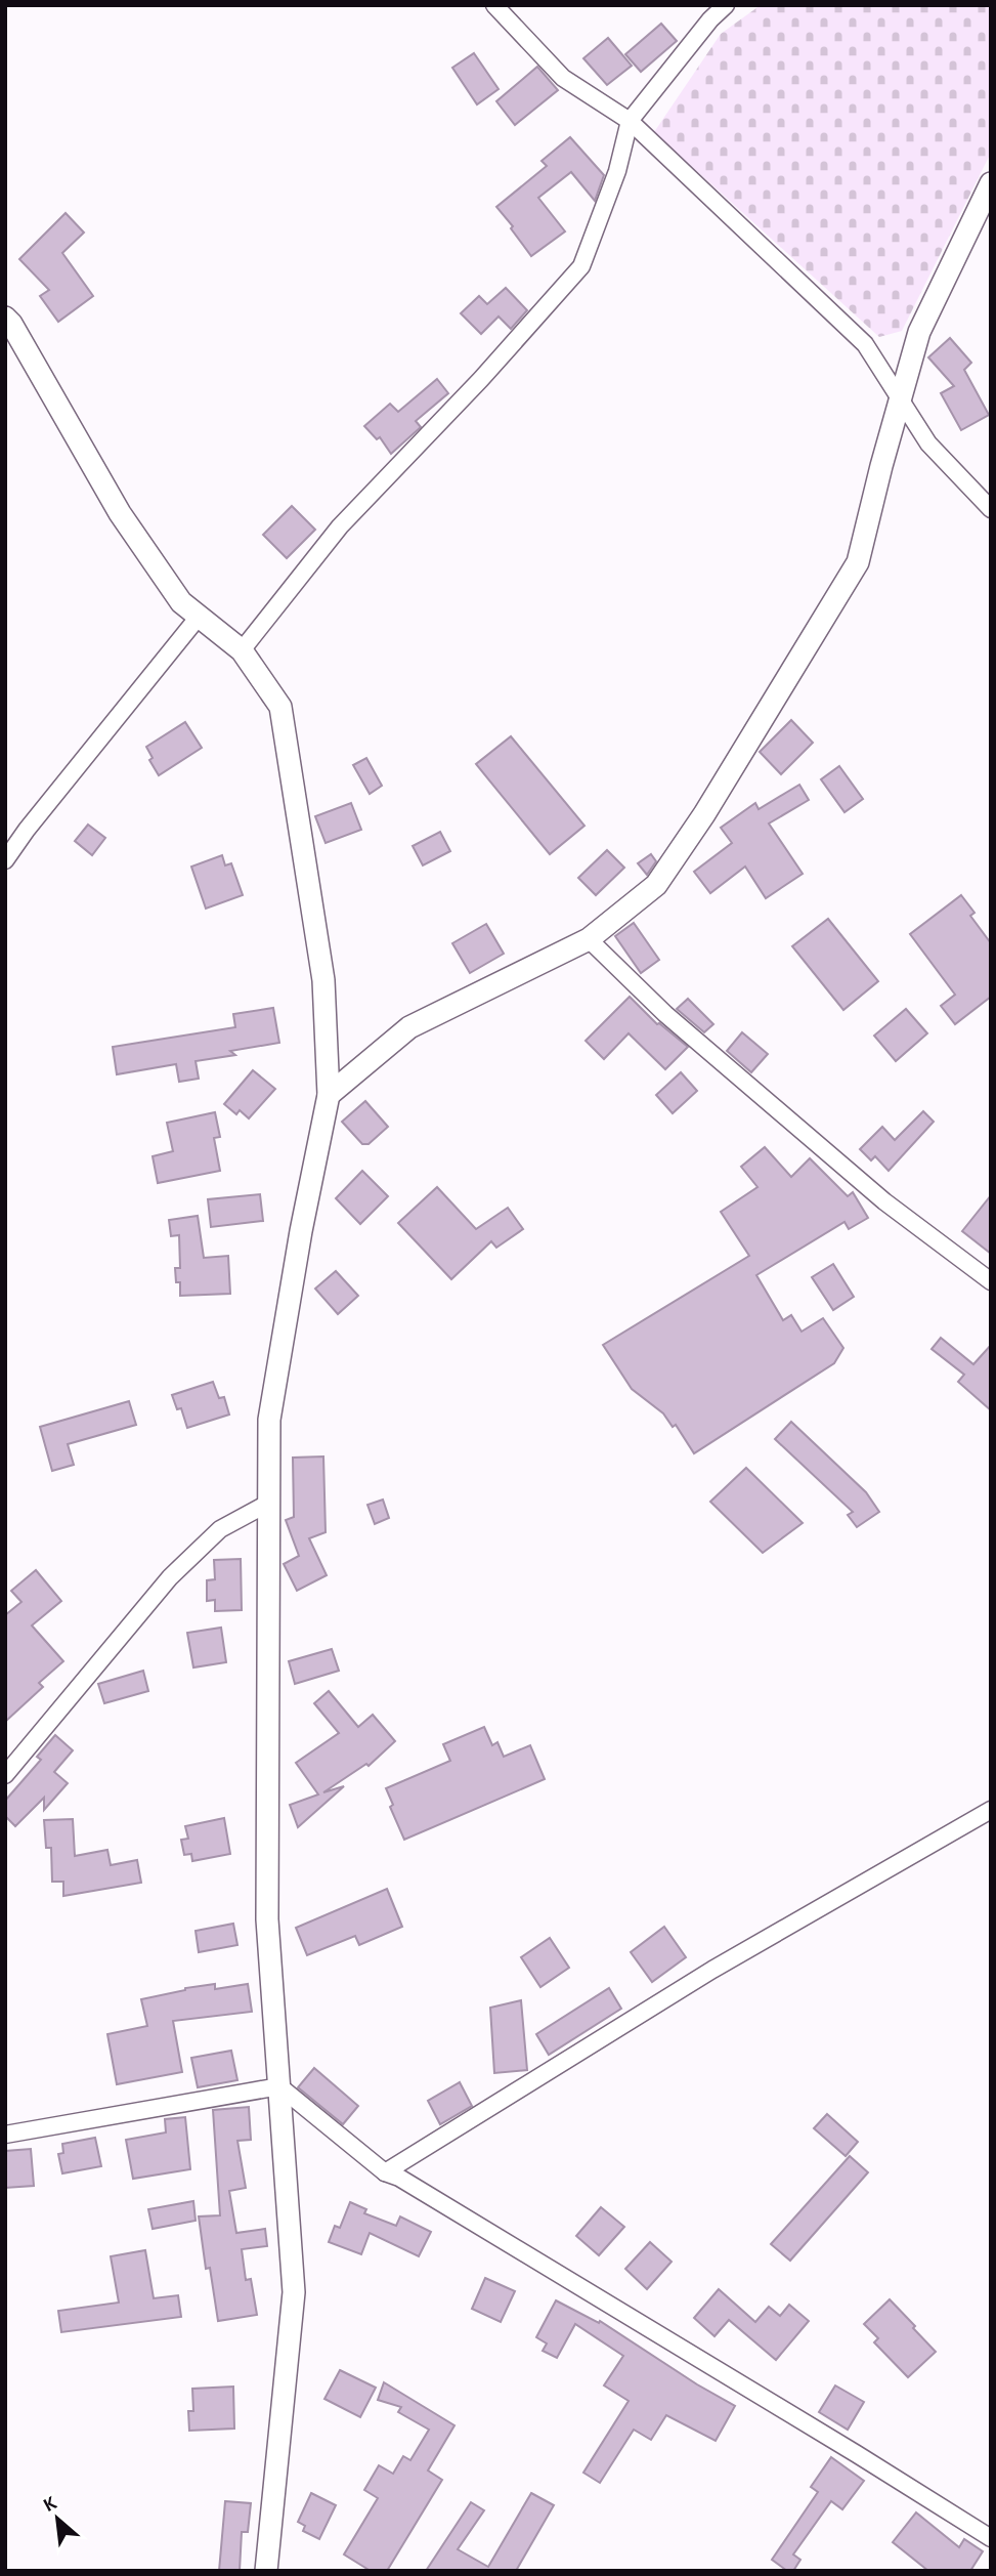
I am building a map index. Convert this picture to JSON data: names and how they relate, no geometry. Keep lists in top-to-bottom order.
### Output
{
  "north": "top left"
}
